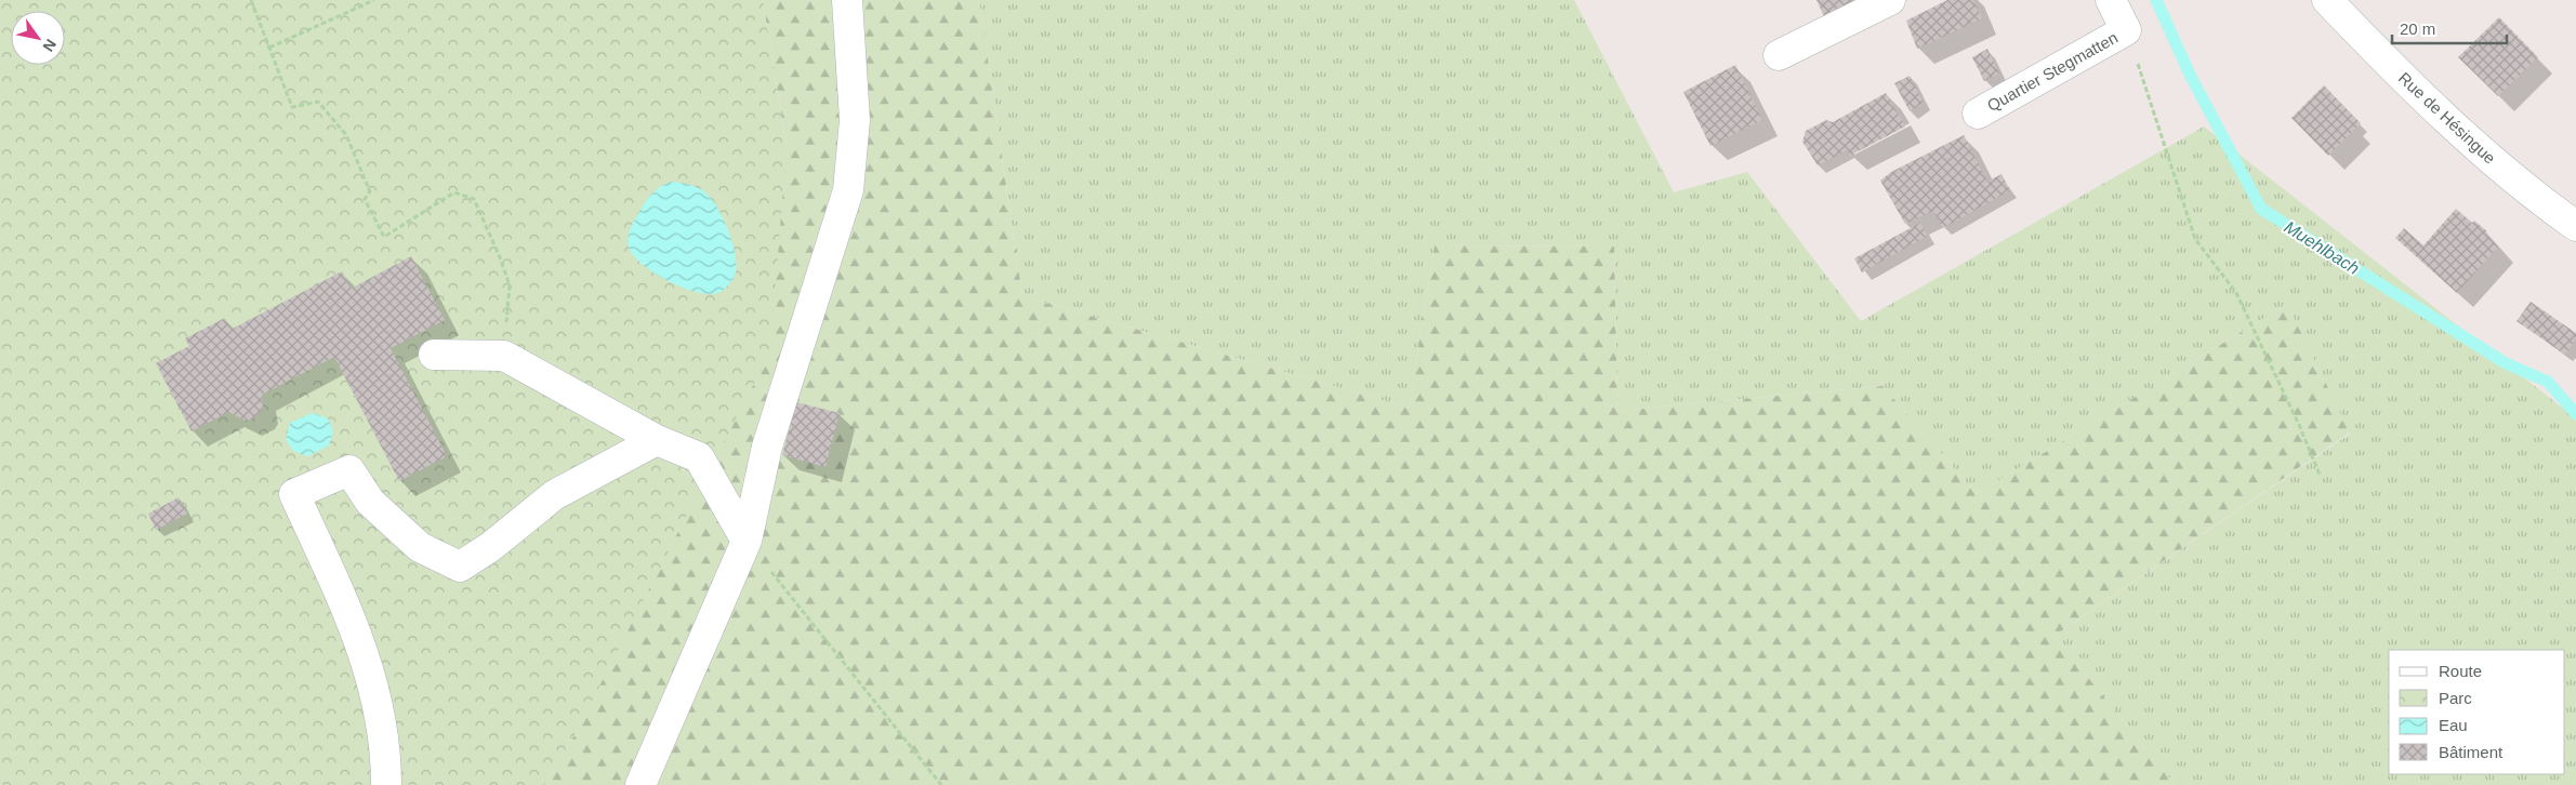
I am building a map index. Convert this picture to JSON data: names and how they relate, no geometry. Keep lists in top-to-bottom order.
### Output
{
  "streets": {
    "street": ["Quartier Stegmatten", "Rue de Hésingue"]
  },
  "water": ["Muehlbach"],
  "legend": [
    "Route",
    "Parc",
    "Eau",
    "Bâtiment"
  ],
  "scale_bar": "20 m",
  "north": "bottom right"
}
